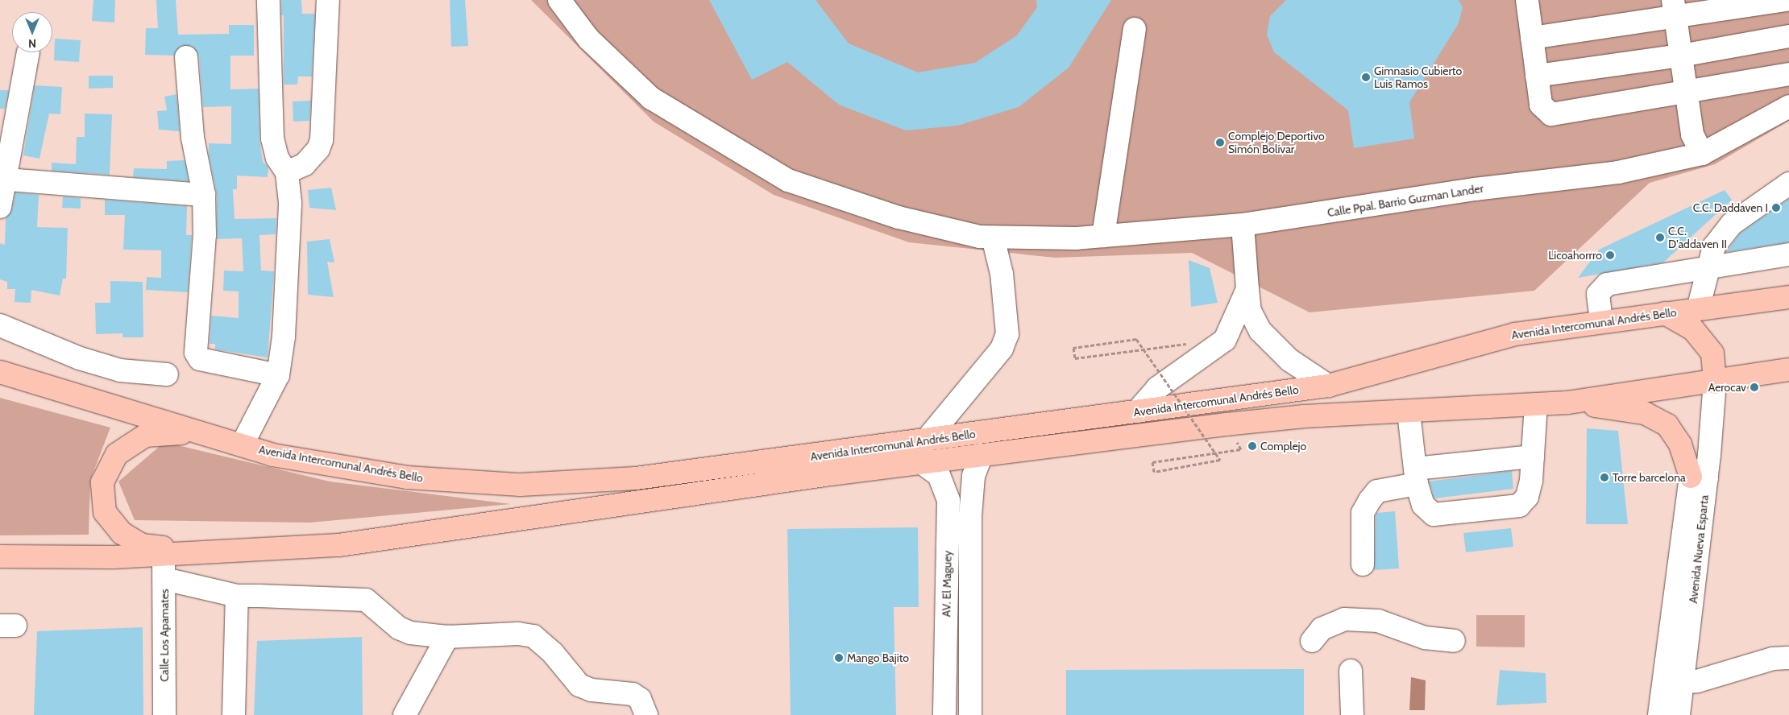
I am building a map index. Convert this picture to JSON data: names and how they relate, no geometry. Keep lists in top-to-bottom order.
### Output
{
  "streets": {
    "main road": ["Avenida Intercomunal Andrés Bello"],
    "street": [
      "Calle Ppal. Barrio Guzman Lander",
      "Avenida Nueva Esparta",
      "AV. El Maguey",
      "Calle Los Apamates"
    ]
  },
  "crossings": [
    ["Avenida Intercomunal Andrés Bello", "Avenida Nueva Esparta"],
    ["Avenida Intercomunal Andrés Bello", "AV. El Maguey"],
    ["Avenida Intercomunal Andrés Bello", "Calle Los Apamates"]
  ],
  "places": [
    "Gimnasio Cubierto Luis Ramos",
    "Complejo Deportivo Simón Bolívar",
    "C.C. Daddaven I",
    "C.C. D'addaven II",
    "Licoahorrro",
    "Aerocav",
    "Complejo",
    "Torre barcelona",
    "Mango Bajito"
  ],
  "north": "bottom"
}
